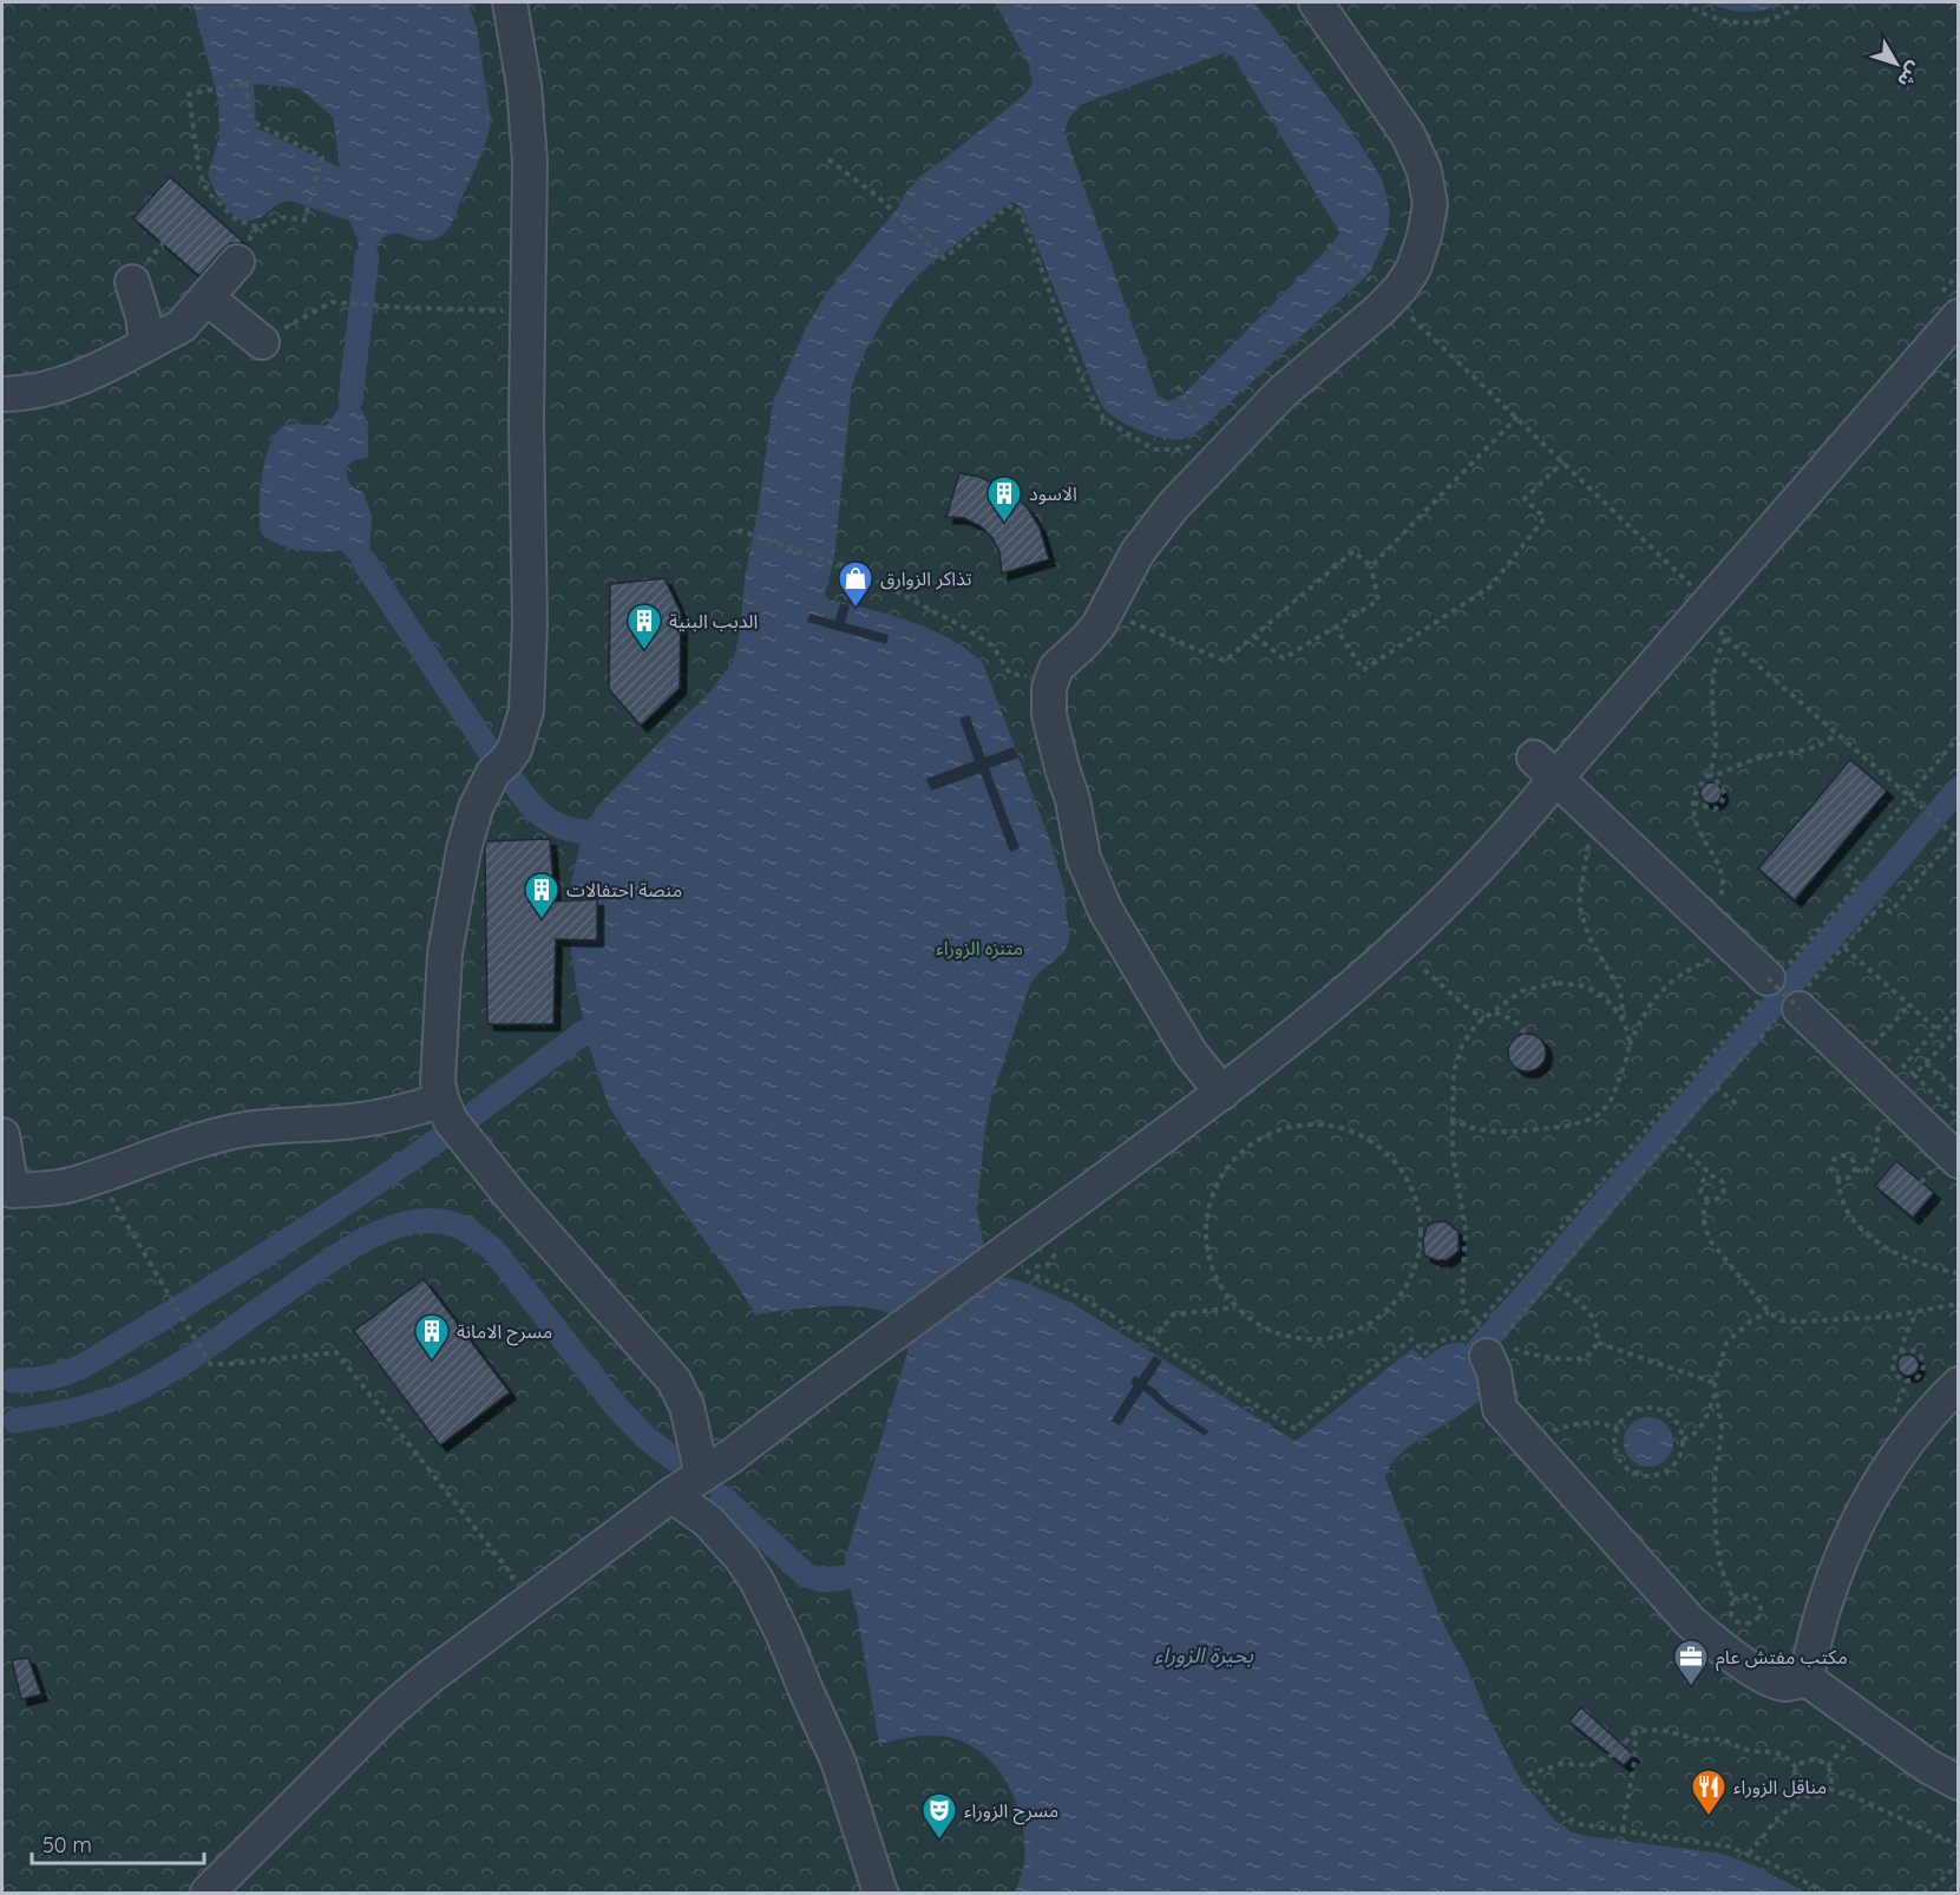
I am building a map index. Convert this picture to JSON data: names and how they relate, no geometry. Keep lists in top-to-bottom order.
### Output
{
  "water": ["بحيرة الزوراء"],
  "parks": ["متنزه الزوراء"],
  "places": {
    "building": [
      "الاسود",
      "الدبب البنية",
      "منصة احتفالات",
      "مسرح الامانة"
    ],
    "shop": ["تذاكر الزوارق"],
    "office": ["مكتب مفتش عام"],
    "restaurant": ["مناقل الزوراء"],
    "theatre": ["مسرح الزوراء"]
  },
  "scale_bar": "50 m",
  "north": "bottom right"
}
